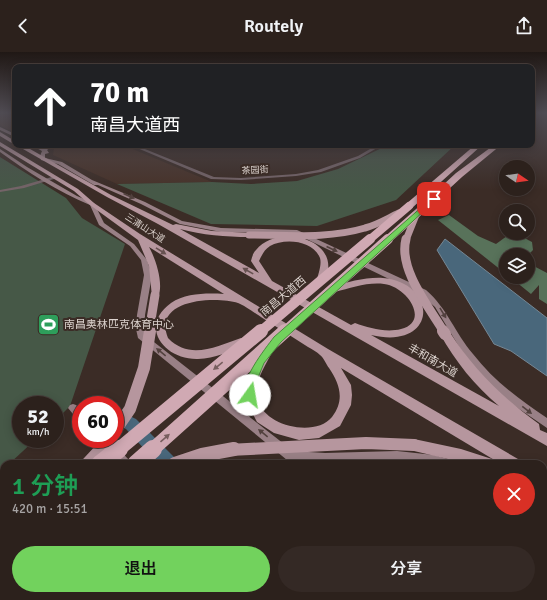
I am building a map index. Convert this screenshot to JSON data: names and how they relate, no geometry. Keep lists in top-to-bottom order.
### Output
{
  "streets": {
    "highway": ["南昌大道西"],
    "main road": ["三清山大道", "丰和南大道"],
    "street": ["茶园街"]
  },
  "crossings": [
    ["三清山大道", "丰和南大道"]
  ],
  "places": {
    "sports": ["南昌奥林匹克体育中心"]
  },
  "north": "right",
  "page": {
    "header": "Routely",
    "turn": ["70 m", "南昌大道西"],
    "speed": "52 km/h",
    "limit": "60",
    "heading": ["1 分钟", "420 m · 15:51"],
    "buttons": ["退出", "分享"]
  }
}
